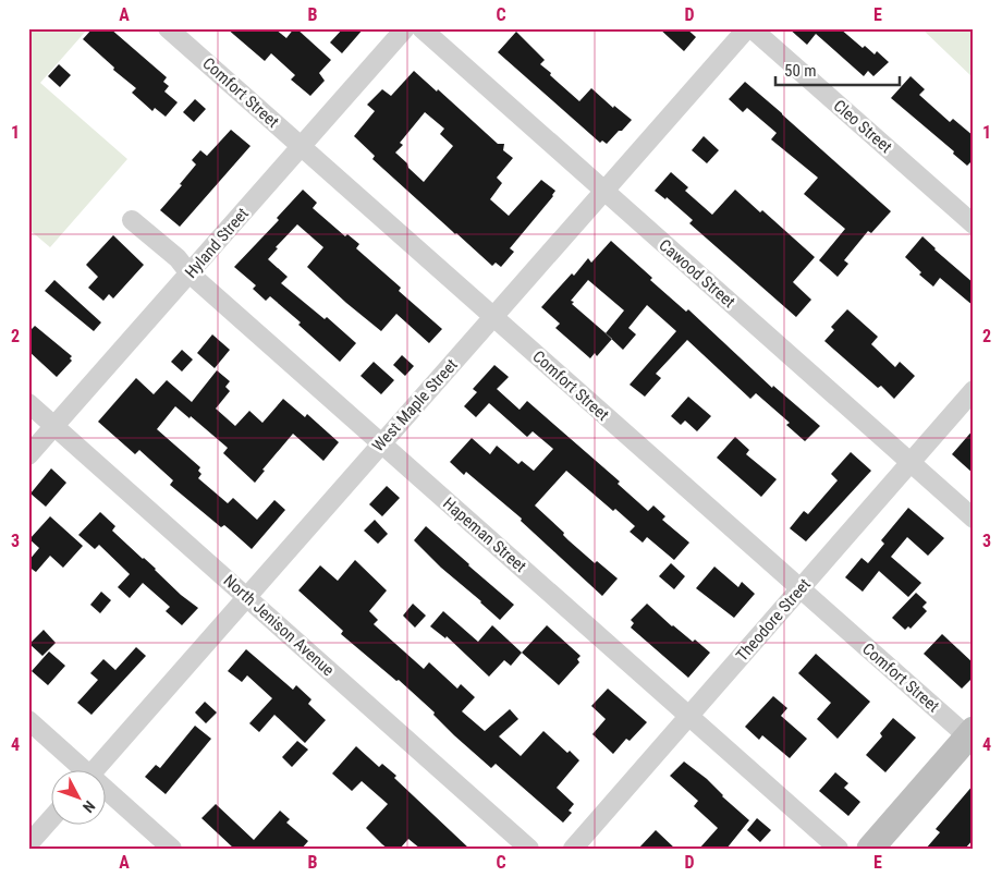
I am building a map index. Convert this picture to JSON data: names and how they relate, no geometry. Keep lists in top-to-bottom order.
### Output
{
  "streets": {
    "street": [
      "Comfort Street",
      "Cleo Street",
      "Hyland Street",
      "Cawood Street",
      "West Maple Street",
      "Hapeman Street",
      "Theodore Street",
      "North Jenison Avenue"
    ]
  },
  "crossings": [
    ["Comfort Street", "Hyland Street"],
    ["Comfort Street", "West Maple Street"],
    ["Comfort Street", "Theodore Street"],
    ["Hyland Street", "Hapeman Street"],
    ["Hyland Street", "North Jenison Avenue"],
    ["Cawood Street", "West Maple Street"],
    ["Cawood Street", "Theodore Street"],
    ["West Maple Street", "Hapeman Street"],
    ["West Maple Street", "North Jenison Avenue"],
    ["Hapeman Street", "Theodore Street"]
  ],
  "scale_bar": "50 m",
  "north": "bottom right",
  "grid": {
    "columns": [
      "A",
      "B",
      "C",
      "D",
      "E"
    ],
    "rows": [
      "1",
      "2",
      "3",
      "4"
    ]
  }
}
